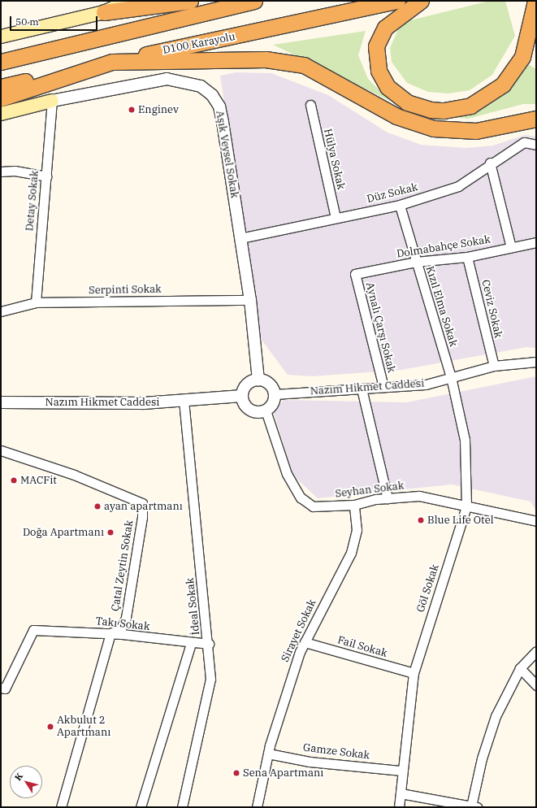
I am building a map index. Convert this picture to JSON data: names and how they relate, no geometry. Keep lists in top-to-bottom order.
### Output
{
  "streets": {
    "highway": ["D100 Karayolu"],
    "street": [
      "Aşık Veysel Sokak",
      "Hülya Sokak",
      "Düz Sokak",
      "Detay Sokak",
      "Dolmabahçe Sokak",
      "Serpinti Sokak",
      "Kızıl Elma Sokak",
      "Ceviz Sokak",
      "Aynalı Çarşı Sokak",
      "Nazım Hikmet Caddesi",
      "Seyhan Sokak",
      "Çatal Zeytin Sokak",
      "Göl Sokak",
      "İdeal Sokak",
      "Takı Sokak",
      "Sirayet Sokak",
      "Fail Sokak",
      "Gamze Sokak"
    ]
  },
  "crossings": [
    ["Aşık Veysel Sokak", "Düz Sokak"],
    ["Aşık Veysel Sokak", "Detay Sokak"],
    ["Aşık Veysel Sokak", "Serpinti Sokak"],
    ["Aşık Veysel Sokak", "Nazım Hikmet Caddesi"],
    ["Aşık Veysel Sokak", "Seyhan Sokak"],
    ["Hülya Sokak", "Düz Sokak"],
    ["Düz Sokak", "Kızıl Elma Sokak"],
    ["Detay Sokak", "Serpinti Sokak"],
    ["Dolmabahçe Sokak", "Kızıl Elma Sokak"],
    ["Dolmabahçe Sokak", "Ceviz Sokak"],
    ["Dolmabahçe Sokak", "Aynalı Çarşı Sokak"],
    ["Kızıl Elma Sokak", "Nazım Hikmet Caddesi"],
    ["Kızıl Elma Sokak", "Göl Sokak"],
    ["Ceviz Sokak", "Nazım Hikmet Caddesi"],
    ["Aynalı Çarşı Sokak", "Nazım Hikmet Caddesi"],
    ["Nazım Hikmet Caddesi", "Seyhan Sokak"],
    ["Nazım Hikmet Caddesi", "Göl Sokak"],
    ["Nazım Hikmet Caddesi", "İdeal Sokak"],
    ["Seyhan Sokak", "Göl Sokak"],
    ["Seyhan Sokak", "Sirayet Sokak"],
    ["Çatal Zeytin Sokak", "Takı Sokak"],
    ["Göl Sokak", "Fail Sokak"],
    ["Göl Sokak", "Gamze Sokak"],
    ["İdeal Sokak", "Takı Sokak"],
    ["Sirayet Sokak", "Fail Sokak"],
    ["Sirayet Sokak", "Gamze Sokak"]
  ],
  "places": [
    "Enginev",
    "MACFit",
    "ayan apartmanı",
    "Blue Life Otel",
    "Doğa Apartmanı",
    "Akbulut 2 Apartmanı",
    "Sena Apartmanı"
  ],
  "scale_bar": "50 m",
  "north": "top left"
}
